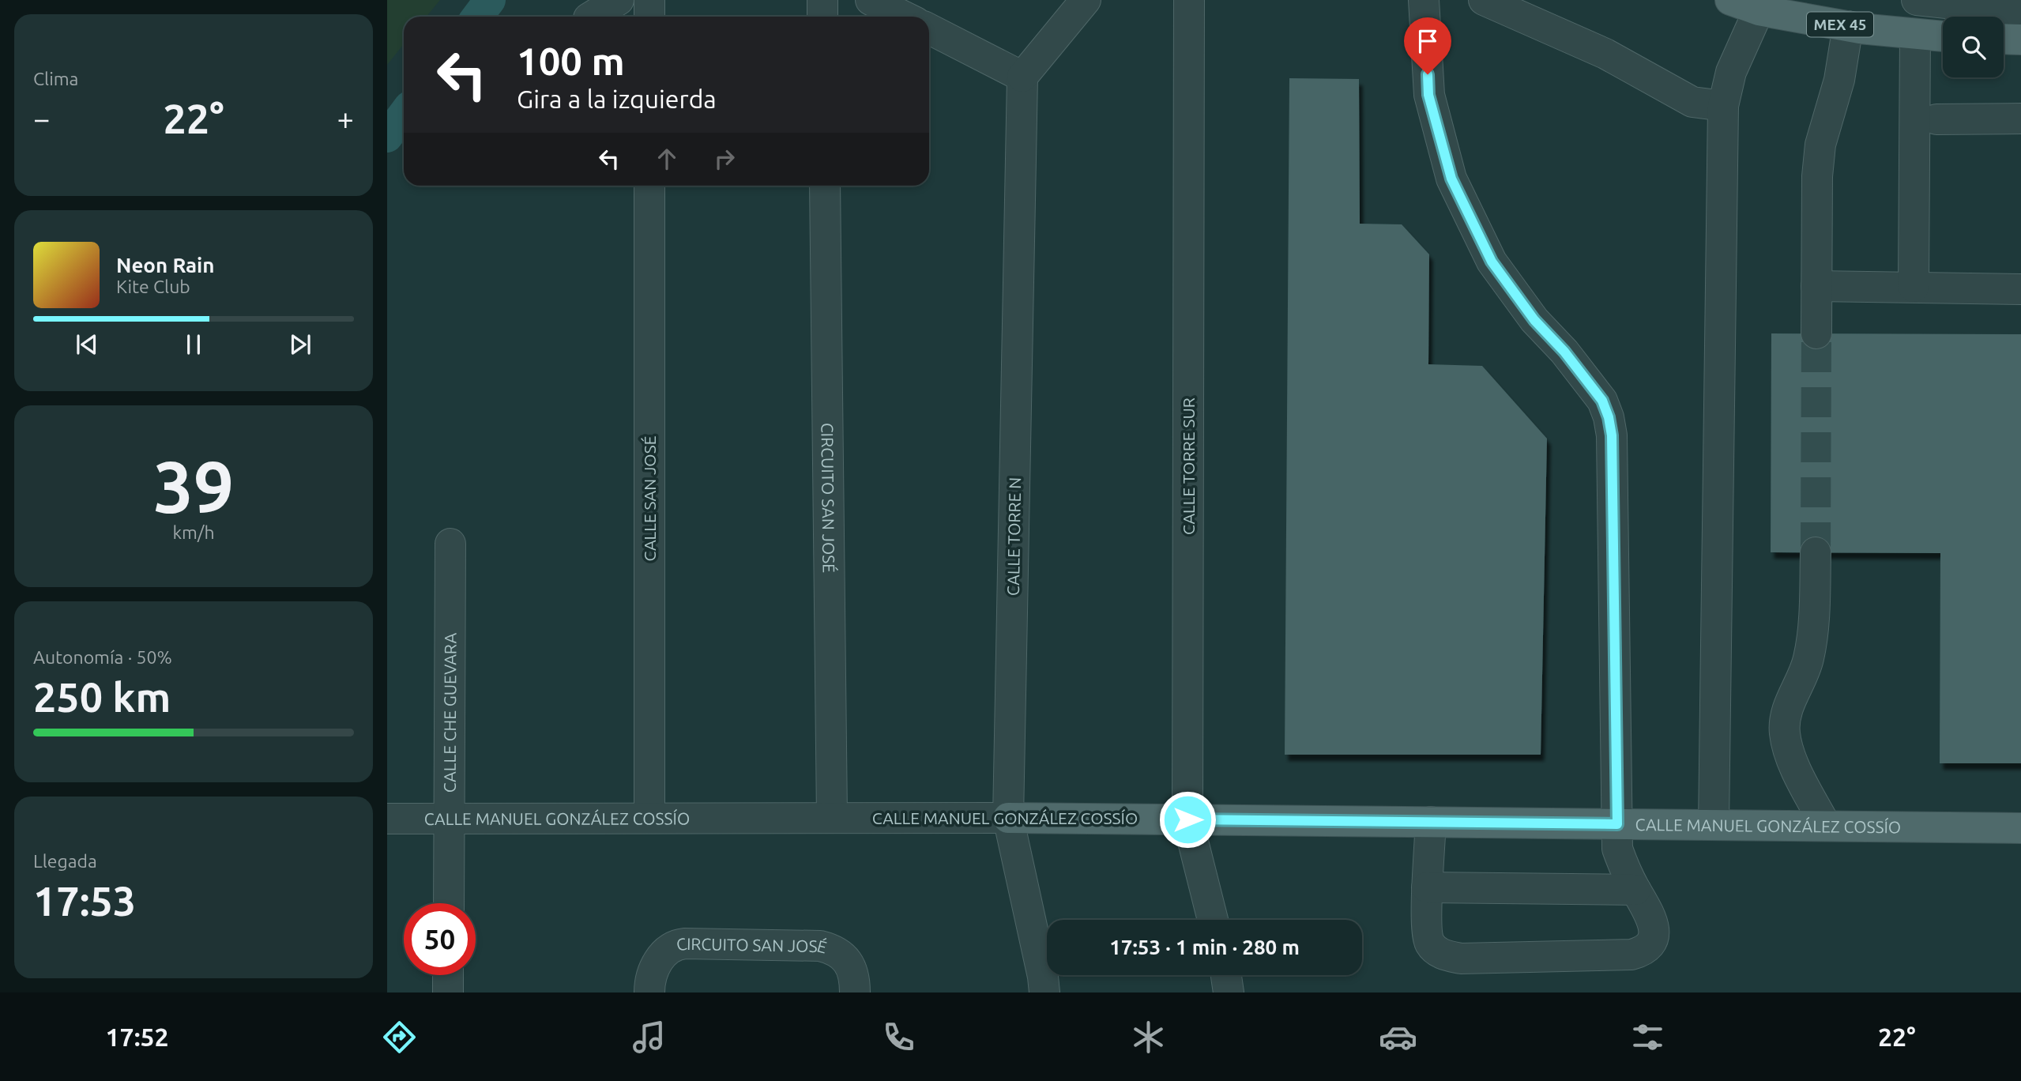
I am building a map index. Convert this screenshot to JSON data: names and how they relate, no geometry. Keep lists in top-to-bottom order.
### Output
{
  "streets": {
    "main road": ["MEX 45", "CALLE MANUEL GONZÁLEZ COSSÍO"],
    "street": [
      "CALLE TORRE SUR",
      "CALLE SAN JOSÉ",
      "CIRCUITO SAN JOSÉ",
      "CALLE TORRE N",
      "CALLE CHE GUEVARA"
    ]
  },
  "crossings": [
    ["CALLE TORRE SUR", "CALLE MANUEL GONZÁLEZ COSSÍO"],
    ["CALLE SAN JOSÉ", "CALLE MANUEL GONZÁLEZ COSSÍO"],
    ["CIRCUITO SAN JOSÉ", "CALLE MANUEL GONZÁLEZ COSSÍO"],
    ["CALLE TORRE N", "CALLE MANUEL GONZÁLEZ COSSÍO"],
    ["CALLE CHE GUEVARA", "CALLE MANUEL GONZÁLEZ COSSÍO"]
  ],
  "page": {
    "tile": [
      "Clima",
      ["39", "km/h"],
      ["Autonomía · 50%", "250 km"],
      ["Llegada", "17:53"]
    ],
    "turn": ["100 m", "Gira a la izquierda"],
    "heat": ["−", "22°", "+"],
    "song": ["Neon Rain", "Kite Club"],
    "limit": "50",
    "trip": "17:53 · 1 min · 280 m",
    "tabs": ["17:52", "22°"]
  }
}
